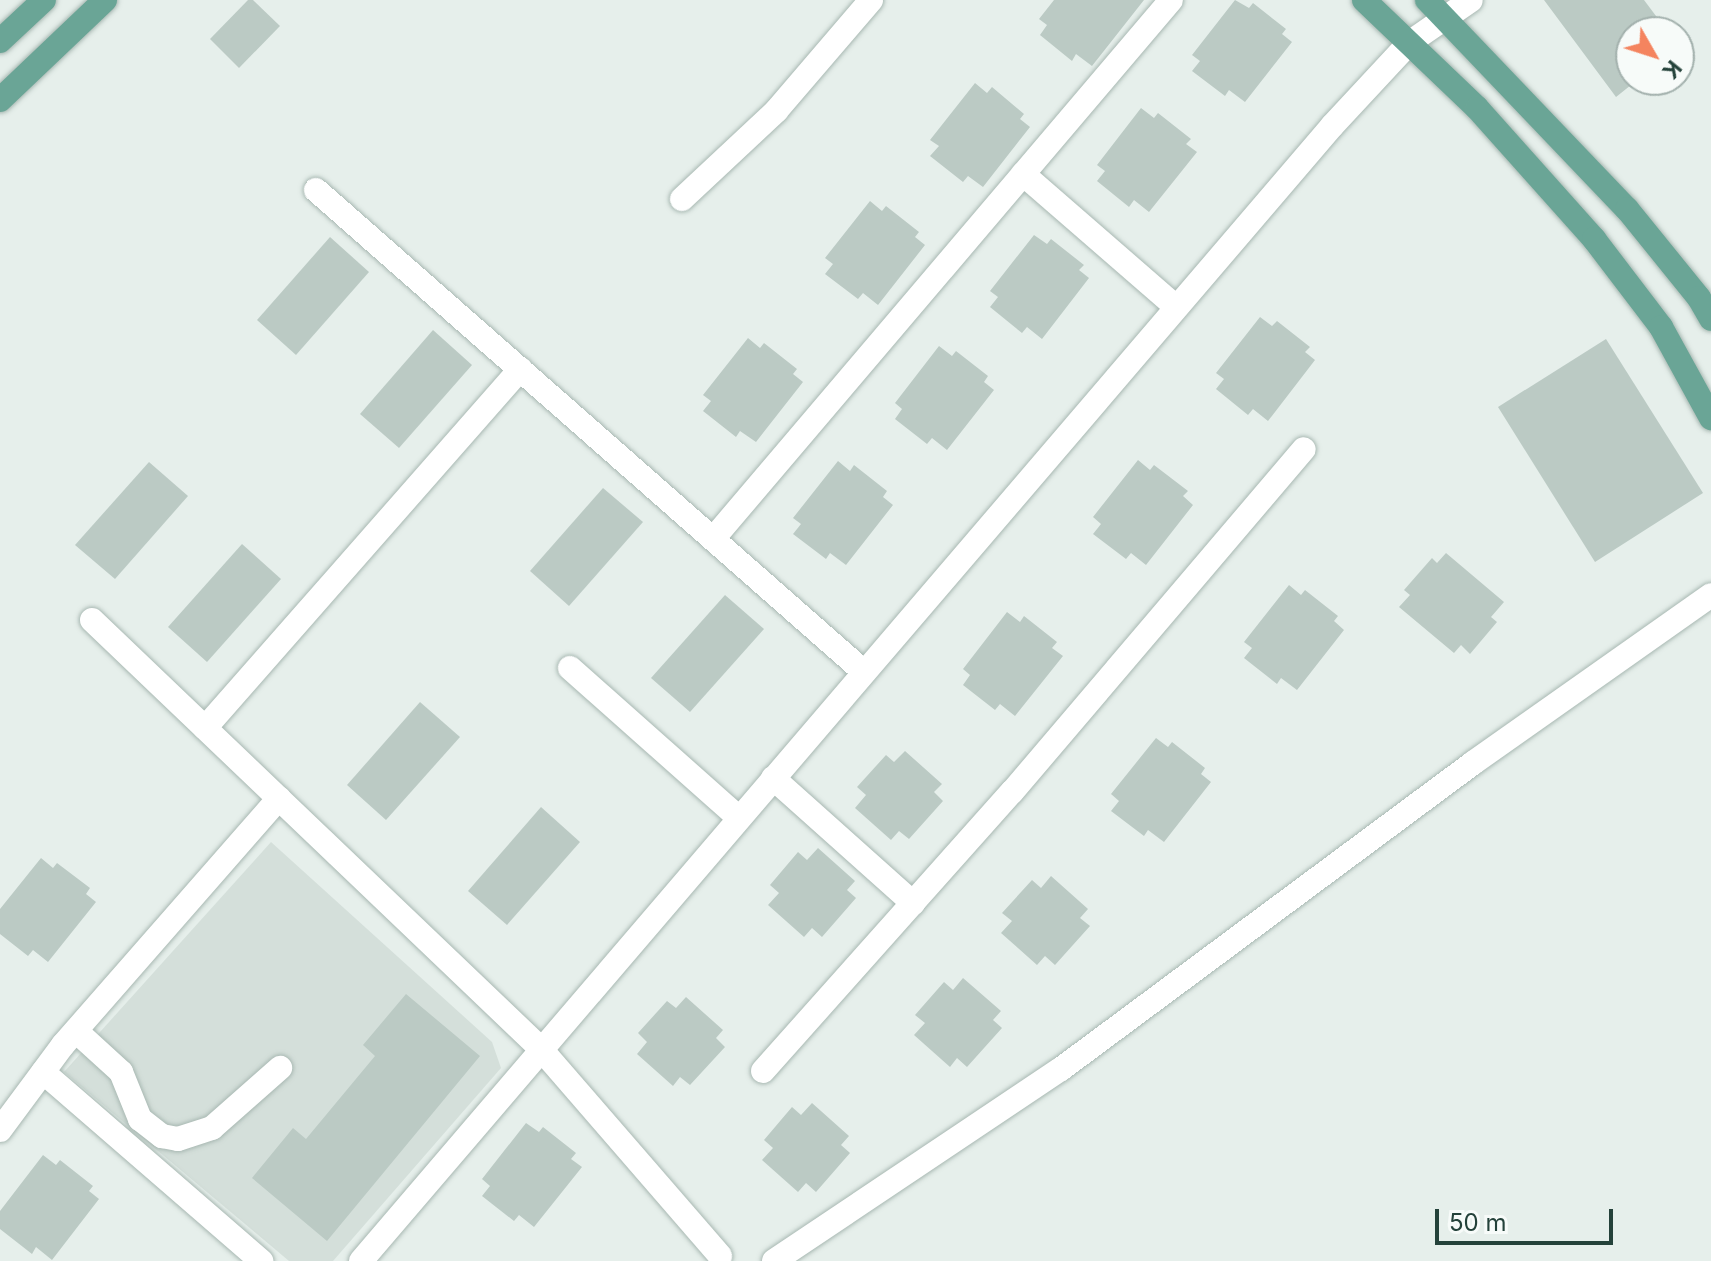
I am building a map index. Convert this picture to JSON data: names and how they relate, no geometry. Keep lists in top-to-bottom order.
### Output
{
  "scale_bar": "50 m",
  "north": "bottom right"
}
